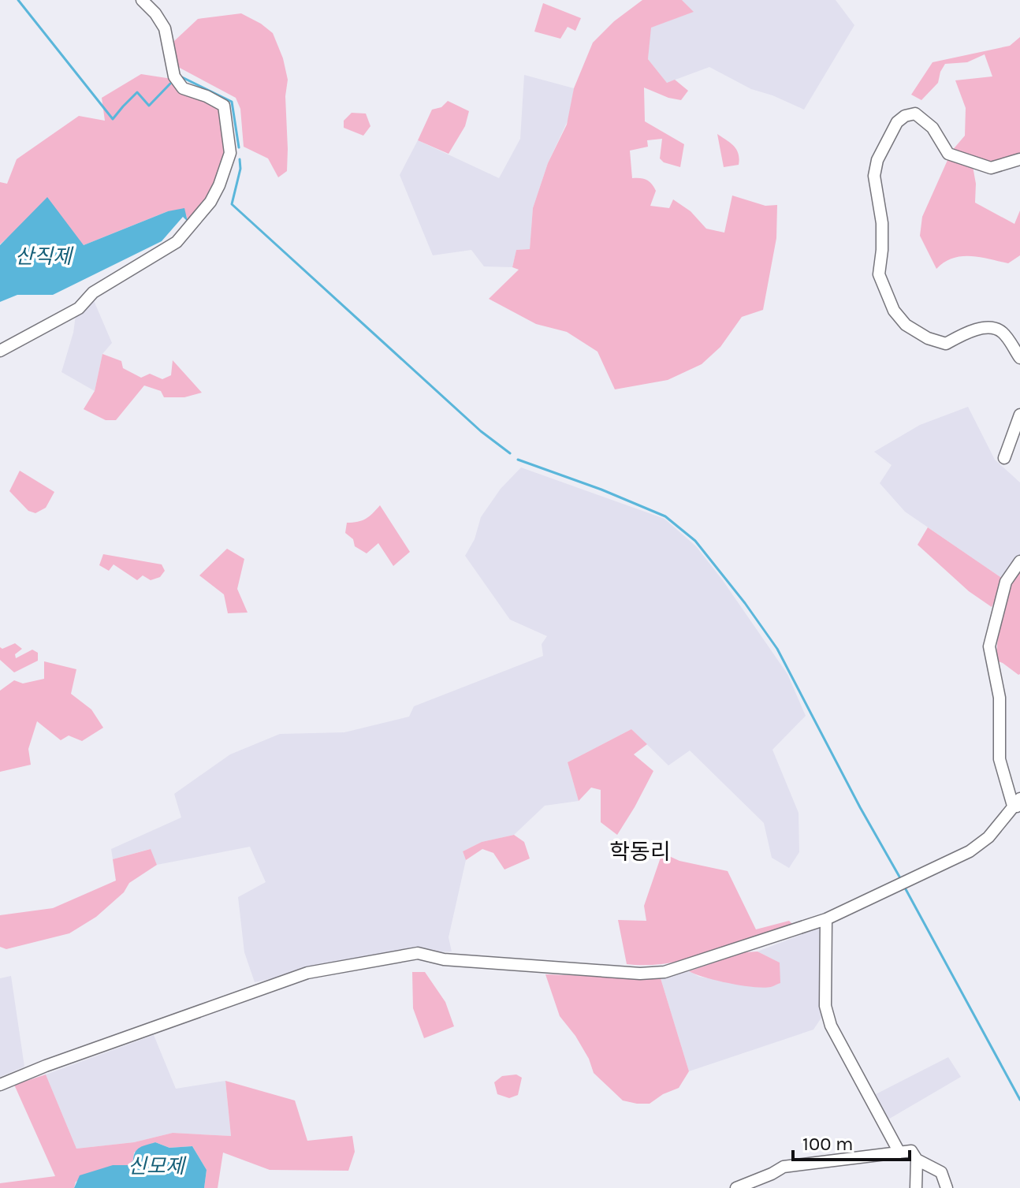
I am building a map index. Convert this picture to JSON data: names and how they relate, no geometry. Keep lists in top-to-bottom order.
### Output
{
  "districts": ["학동리"],
  "water": ["산직제", "신모제"],
  "scale_bar": "100 m"
}
